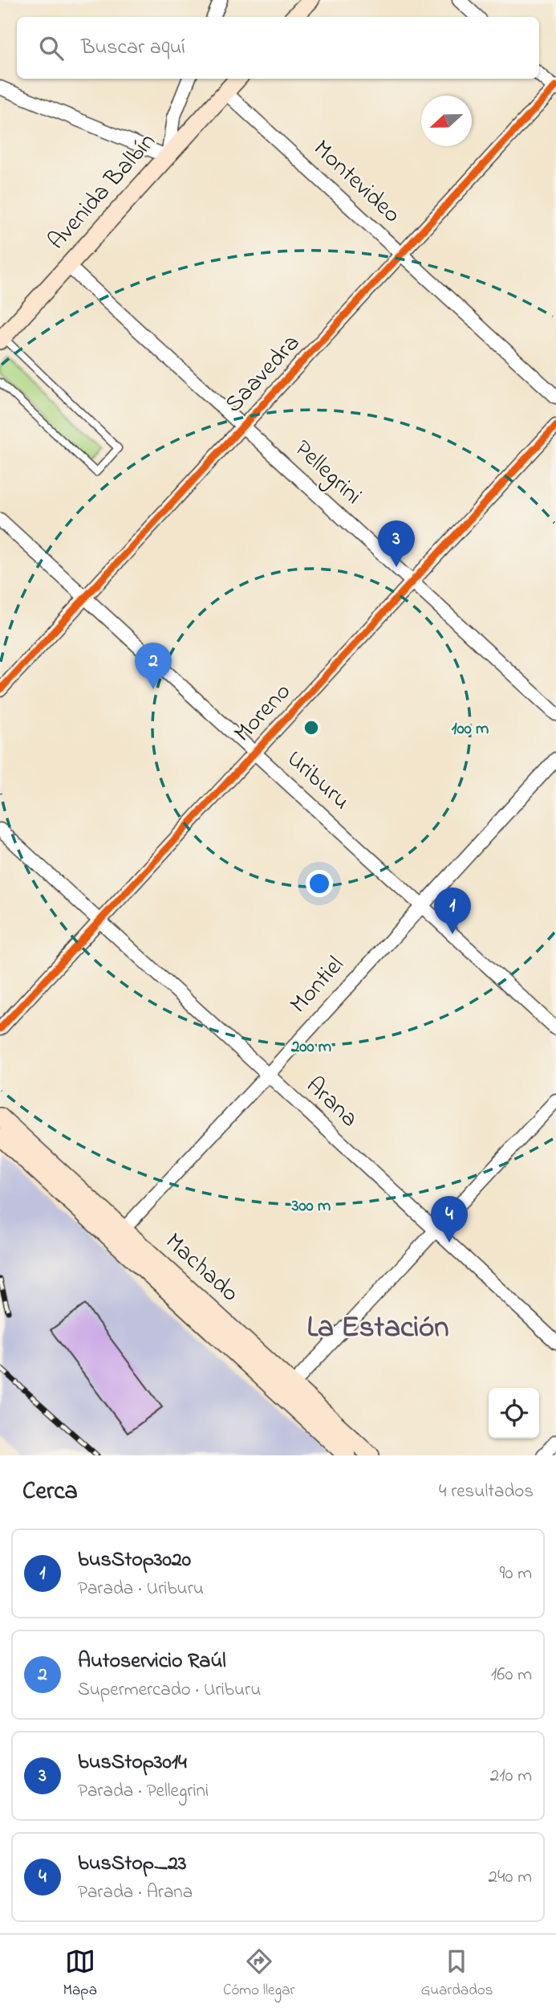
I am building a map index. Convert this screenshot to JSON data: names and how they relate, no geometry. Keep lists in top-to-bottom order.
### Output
{
  "streets": {
    "street": [
      "Montevideo",
      "Avenida Balbín",
      "Saavedra",
      "Pellegrini",
      "Moreno",
      "Uriburu",
      "Montiel",
      "Arana",
      "Machado"
    ]
  },
  "crossings": [
    ["Montevideo", "Avenida Balbín"],
    ["Montevideo", "Saavedra"],
    ["Avenida Balbín", "Pellegrini"],
    ["Saavedra", "Pellegrini"],
    ["Saavedra", "Uriburu"],
    ["Pellegrini", "Moreno"],
    ["Moreno", "Uriburu"],
    ["Moreno", "Arana"],
    ["Uriburu", "Montiel"],
    ["Montiel", "Arana"],
    ["Montiel", "Machado"]
  ],
  "districts": ["La Estación"],
  "north": "left",
  "page": {
    "search": "Buscar aquí",
    "pins": [
      "3",
      "2",
      "1",
      "4"
    ],
    "heading": ["Cerca", "4 resultados"],
    "list": [
      {
        "mark": "1",
        "name": "busStop3020",
        "note": "Parada · Uriburu",
        "value": "90 m"
      },
      {
        "mark": "2",
        "name": "Autoservicio Raúl",
        "note": "Supermercado · Uriburu",
        "value": "160 m"
      },
      {
        "mark": "3",
        "name": "busStop3014",
        "note": "Parada · Pellegrini",
        "value": "210 m"
      },
      {
        "mark": "4",
        "name": "busStop_23",
        "note": "Parada · Arana",
        "value": "240 m"
      }
    ],
    "nav": ["Mapa", "Cómo llegar", "Guardados"]
  },
  "rings": ["100 m", "200 m", "300 m"]
}
